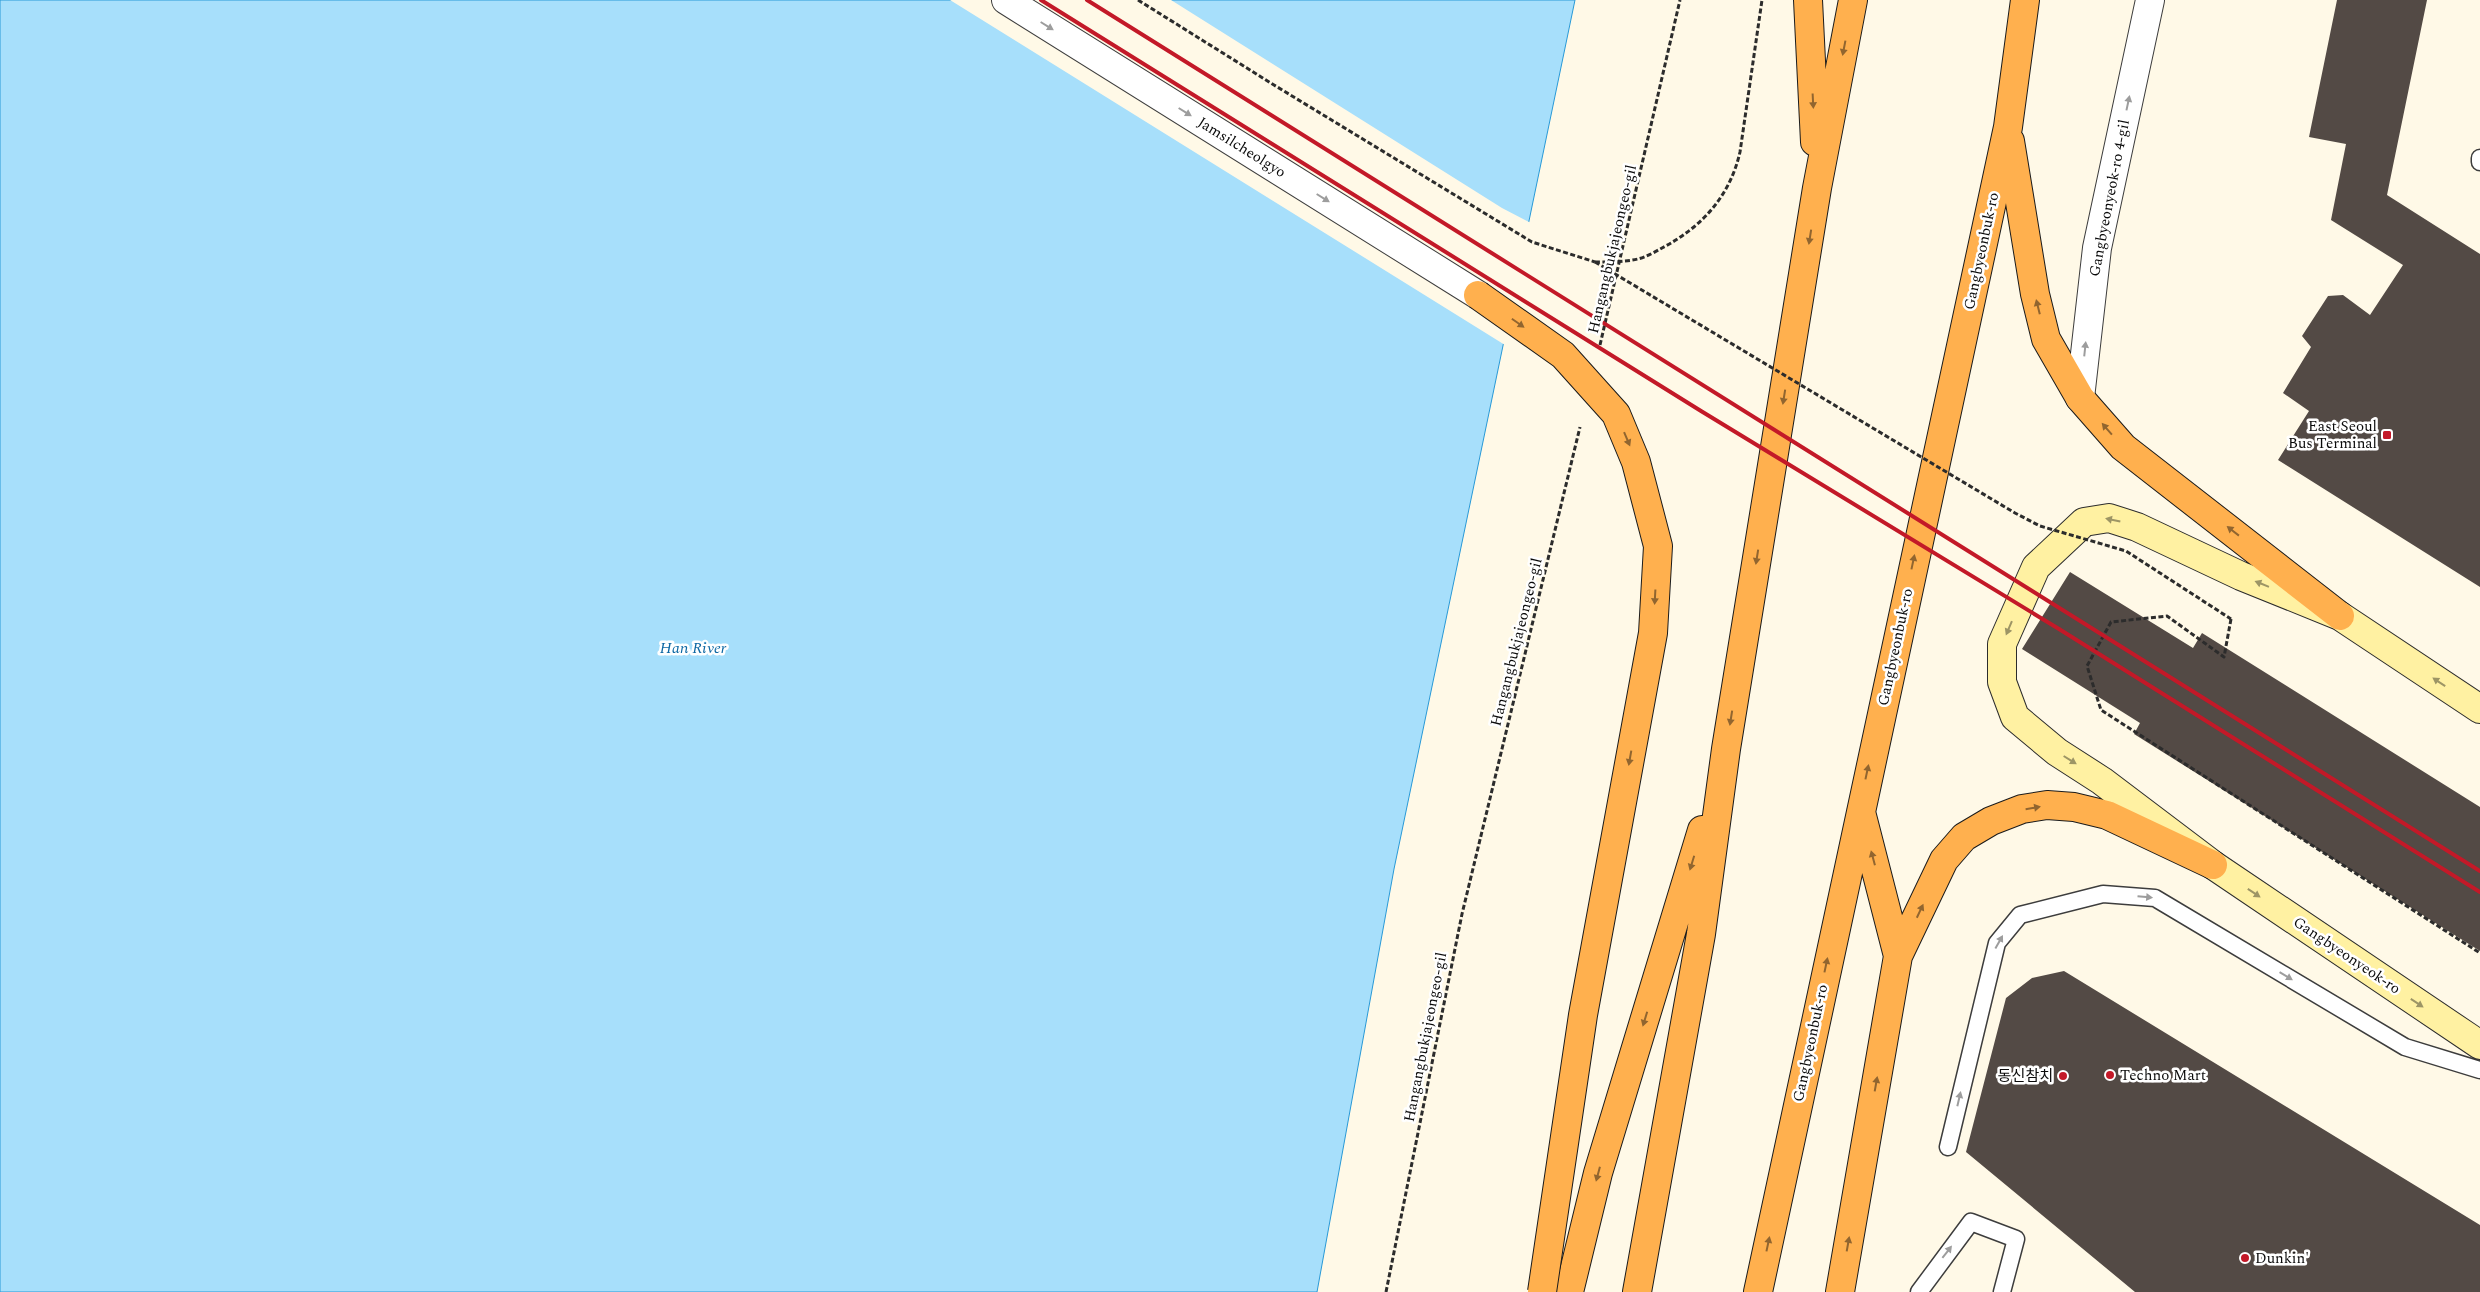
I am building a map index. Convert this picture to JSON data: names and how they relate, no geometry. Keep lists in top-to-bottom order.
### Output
{
  "streets": {
    "highway": ["Gangbyeonbuk-ro"],
    "main road": ["Gangbyeonyeok-ro"],
    "street": ["Jamsilcheolgyo", "Gangbyeonyeok-ro 4-gil"],
    "path": ["Hangangbukjajeongeo-gil"]
  },
  "one_way": ["Jamsilcheolgyo", "Gangbyeonyeok-ro 4-gil"],
  "water": ["Han River"],
  "places": {
    "transit": ["East Seoul Bus Terminal"],
    "other": ["Techno Mart", "동신참치", "Dunkin'"]
  }
}
